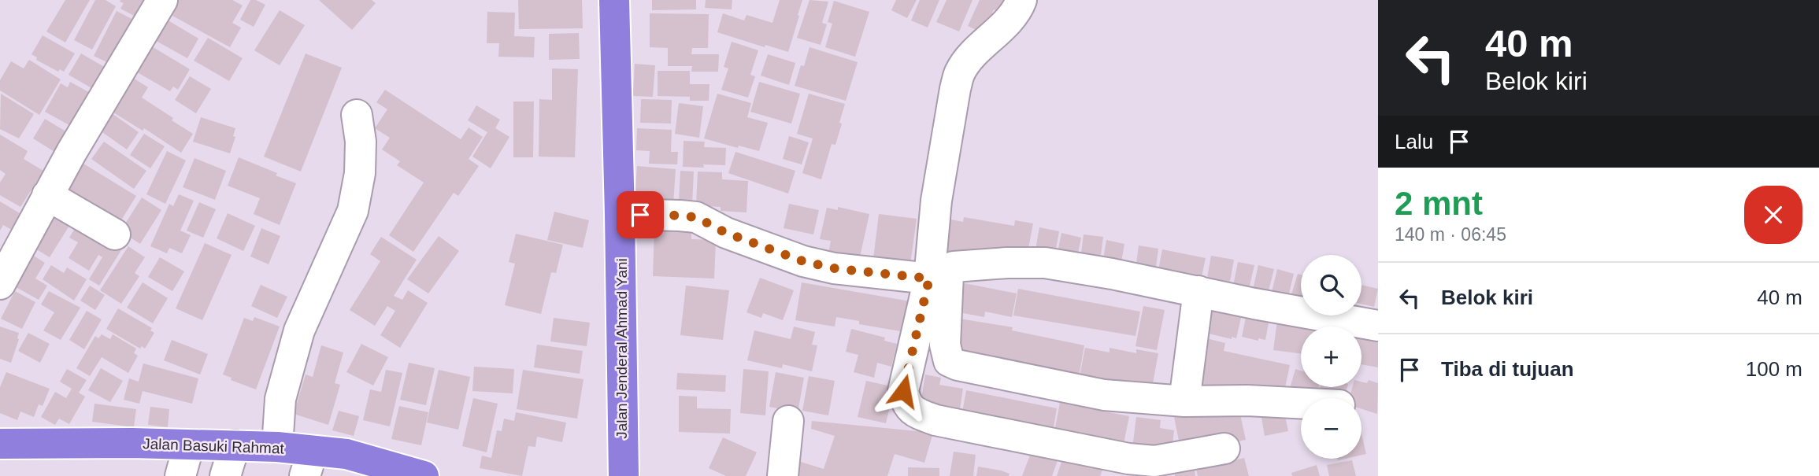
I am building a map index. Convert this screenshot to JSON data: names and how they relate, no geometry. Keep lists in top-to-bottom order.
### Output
{
  "streets": {
    "highway": ["Jalan Jenderal Ahmad Yani", "Jalan Basuki Rahmat"]
  },
  "page": {
    "turn": ["40 m", "Belok kiri"],
    "then": "Lalu",
    "heading": ["2 mnt", "140 m · 06:45"],
    "map_buttons": ["+", "−"],
    "list": [
      {
        "name": "Belok kiri",
        "value": "40 m"
      },
      {
        "name": "Tiba di tujuan",
        "value": "100 m"
      }
    ]
  }
}
